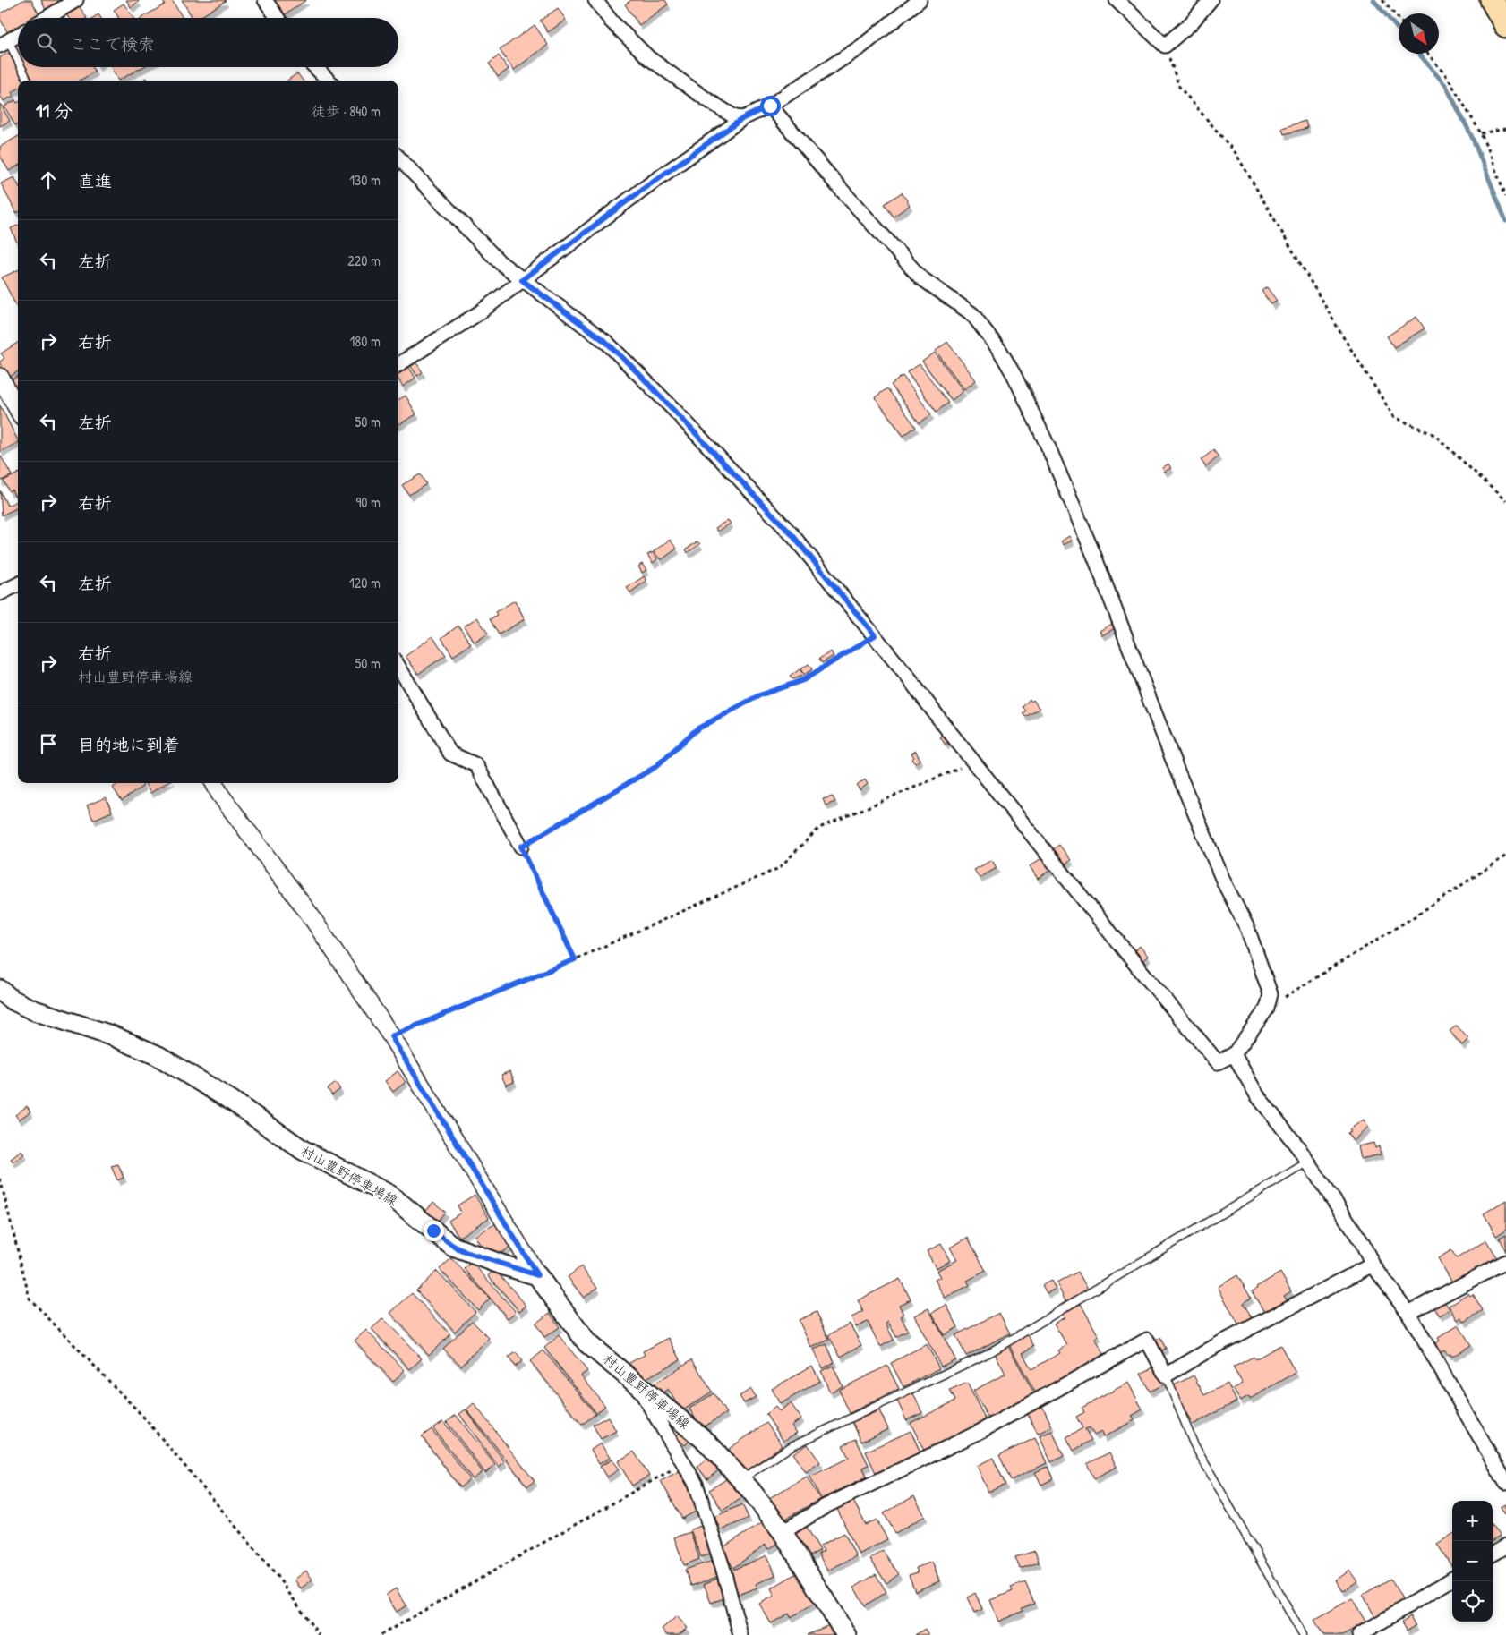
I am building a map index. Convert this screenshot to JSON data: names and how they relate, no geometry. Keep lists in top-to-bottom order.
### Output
{
  "streets": {
    "main road": ["村山豊野停車場線"]
  },
  "north": "bottom right",
  "page": {
    "search": "ここで検索",
    "heading": ["11 分", "徒歩 · 840 m"],
    "list": [
      ["直進", "130 m"],
      ["左折", "220 m"],
      ["右折", "180 m"],
      ["左折", "50 m"],
      ["右折", "90 m"],
      ["左折", "120 m"],
      ["右折", "村山豊野停車場線", "50 m"],
      "目的地に到着"
    ],
    "map_buttons": ["+", "−"]
  }
}
